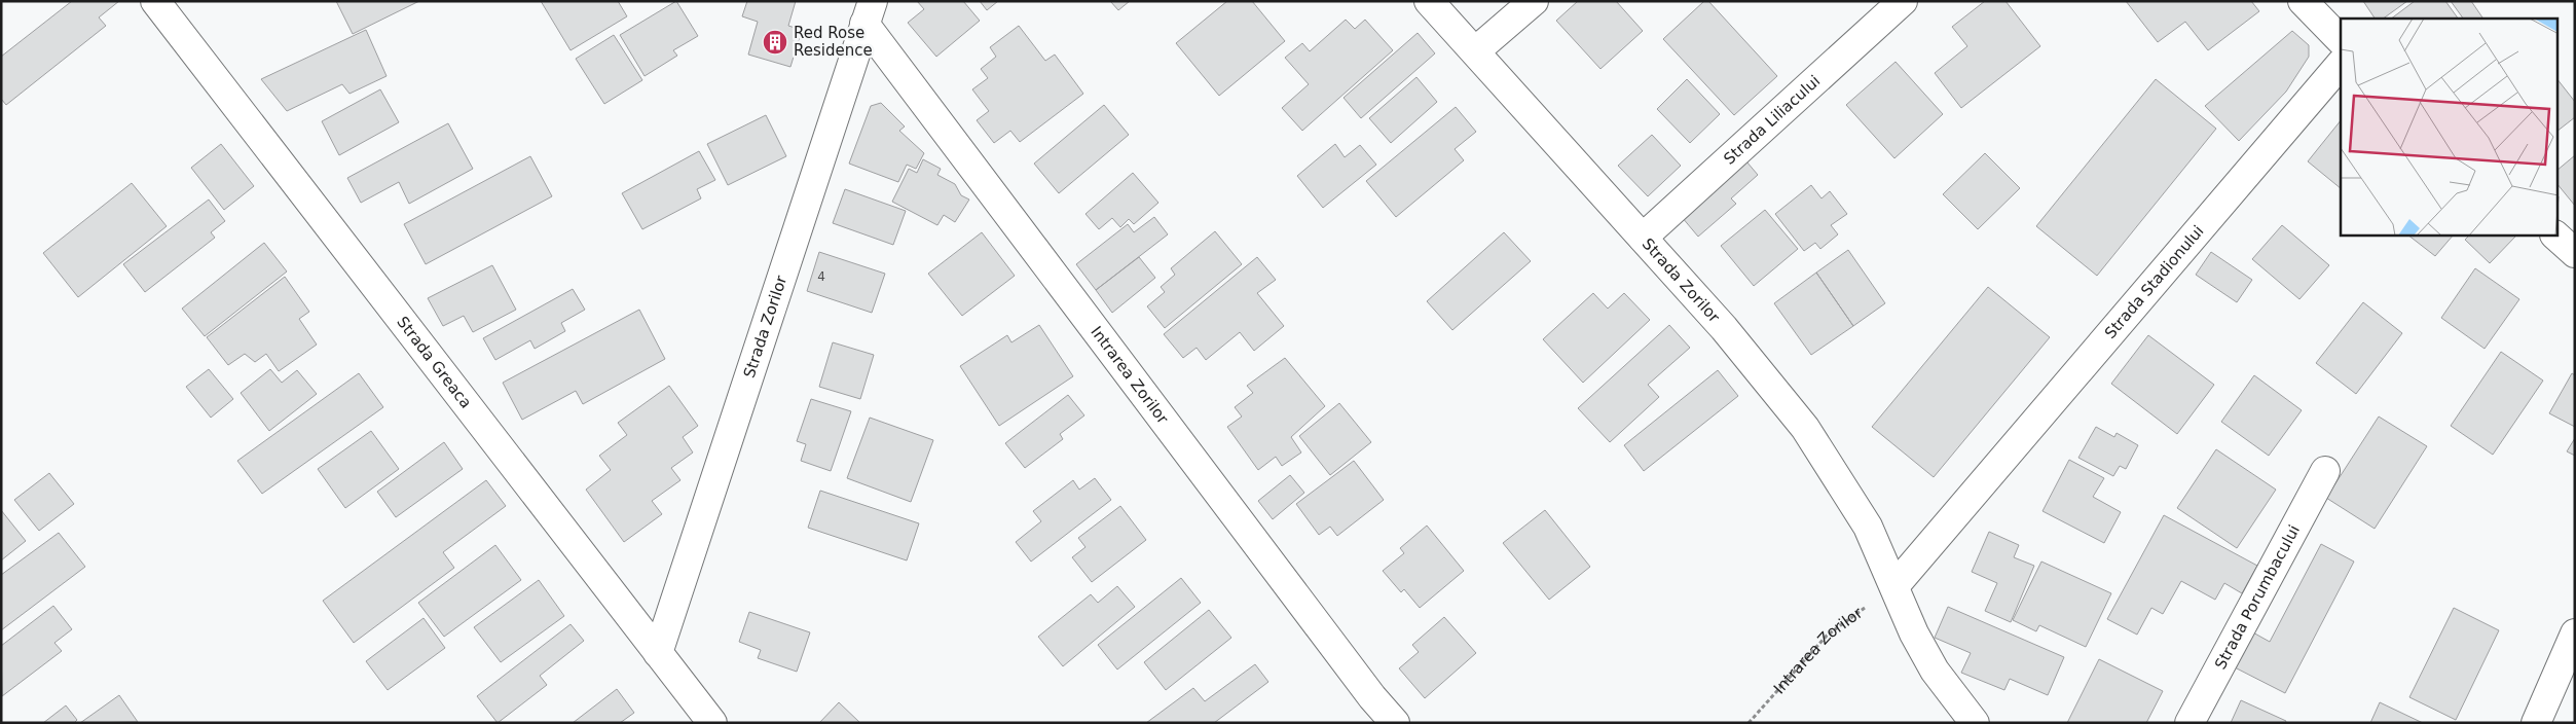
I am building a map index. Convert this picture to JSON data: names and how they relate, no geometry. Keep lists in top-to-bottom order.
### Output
{
  "streets": {
    "street": [
      "Strada Liliacului",
      "Strada Zorilor",
      "Strada Stadionului",
      "Strada Greaca",
      "Intrarea Zorilor",
      "Strada Porumbacului"
    ]
  },
  "crossings": [
    ["Strada Liliacului", "Strada Zorilor"],
    ["Strada Zorilor", "Strada Stadionului"],
    ["Strada Zorilor", "Strada Greaca"],
    ["Strada Zorilor", "Intrarea Zorilor"],
    ["Strada Stadionului", "Intrarea Zorilor"]
  ],
  "places": {
    "building": ["Red Rose Residence"]
  },
  "house_numbers": ["4"]
}
